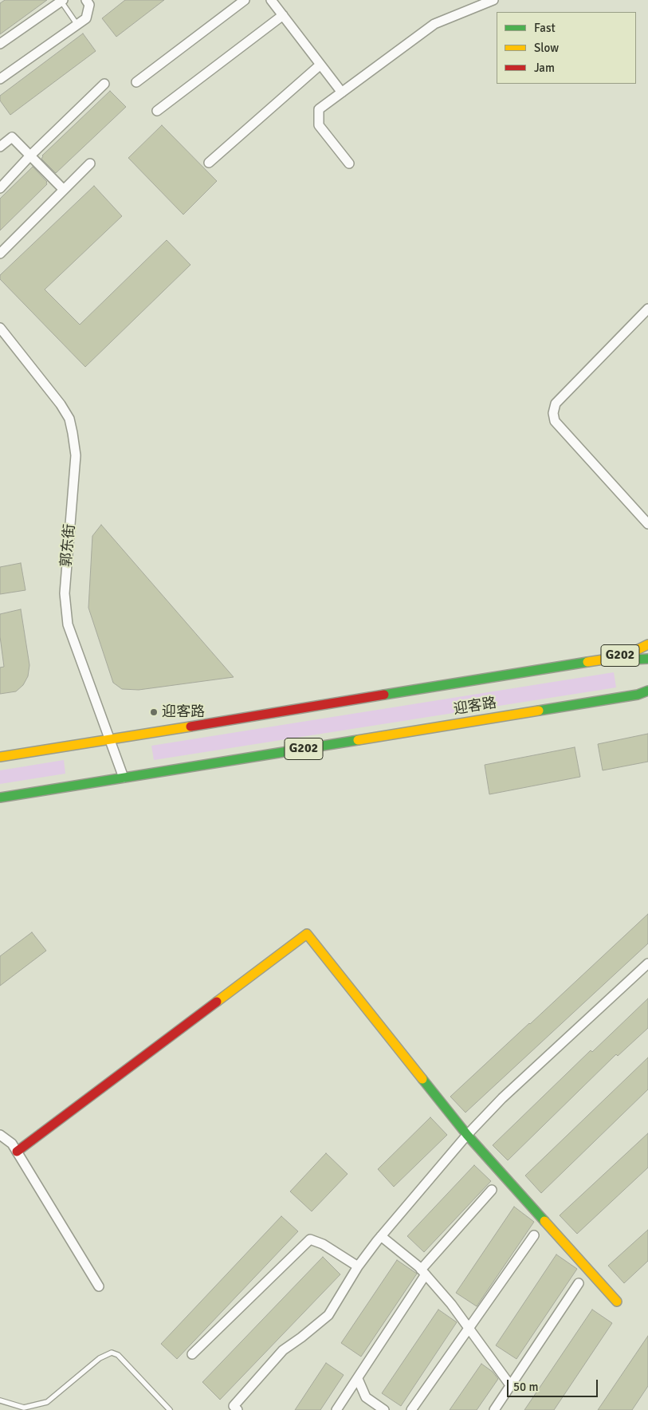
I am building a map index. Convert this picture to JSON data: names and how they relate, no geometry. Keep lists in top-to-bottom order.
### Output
{
  "streets": {
    "main road": ["G202", "迎客路"],
    "street": ["郭东街"]
  },
  "crossings": [
    ["郭东街", "迎客路"],
    ["G202", "迎客路"]
  ],
  "places": ["迎客路"],
  "legend": ["Fast", "Slow", "Jam"],
  "scale_bar": "50 m"
}
